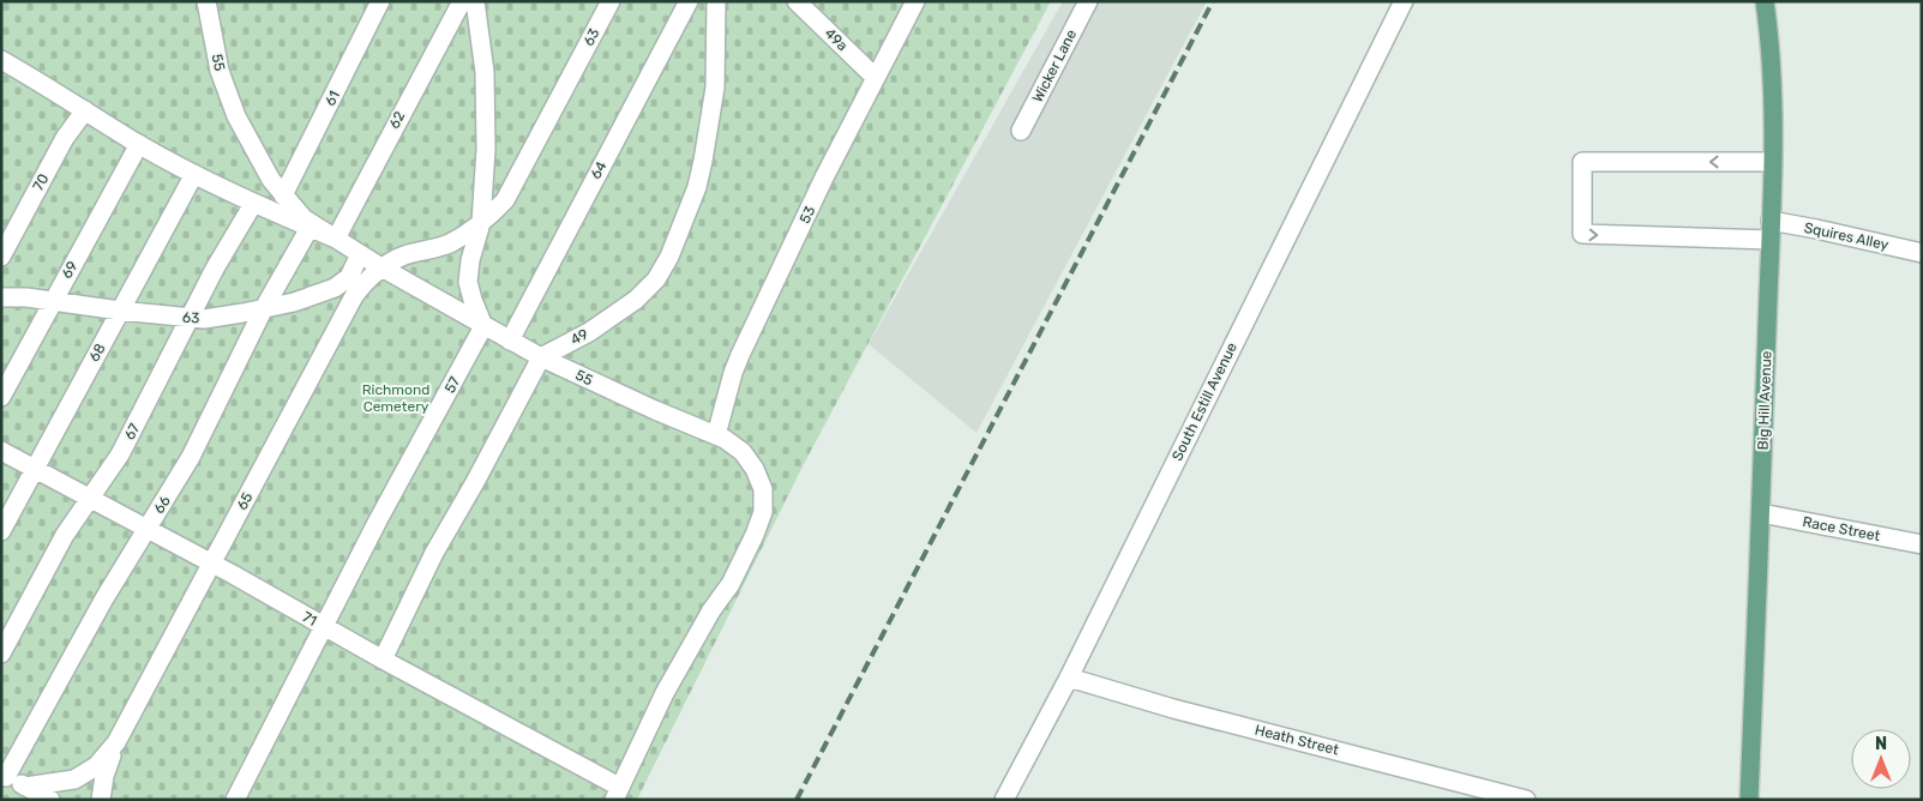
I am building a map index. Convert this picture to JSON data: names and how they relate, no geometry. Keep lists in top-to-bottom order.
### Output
{
  "streets": {
    "main road": ["Big Hill Avenue"],
    "street": [
      "63",
      "49a",
      "55",
      "Wicker Lane",
      "61",
      "62",
      "64",
      "70",
      "53",
      "Squires Alley",
      "69",
      "49",
      "68",
      "57",
      "South Estill Avenue",
      "67",
      "65",
      "66",
      "Race Street",
      "71",
      "Heath Street"
    ]
  },
  "crossings": [
    ["63", "55"],
    ["63", "69"],
    ["63", "68"],
    ["63", "67"],
    ["63", "65"],
    ["63", "66"],
    ["49a", "53"],
    ["55", "61"],
    ["55", "62"],
    ["55", "64"],
    ["55", "53"],
    ["55", "49"],
    ["55", "57"],
    ["55", "65"],
    ["55", "71"],
    ["Squires Alley", "Big Hill Avenue"],
    ["68", "71"],
    ["57", "71"],
    ["Big Hill Avenue", "Race Street"],
    ["South Estill Avenue", "Heath Street"],
    ["67", "71"],
    ["65", "71"],
    ["66", "71"]
  ],
  "parks": ["Richmond Cemetery"],
  "north": "top"
}
